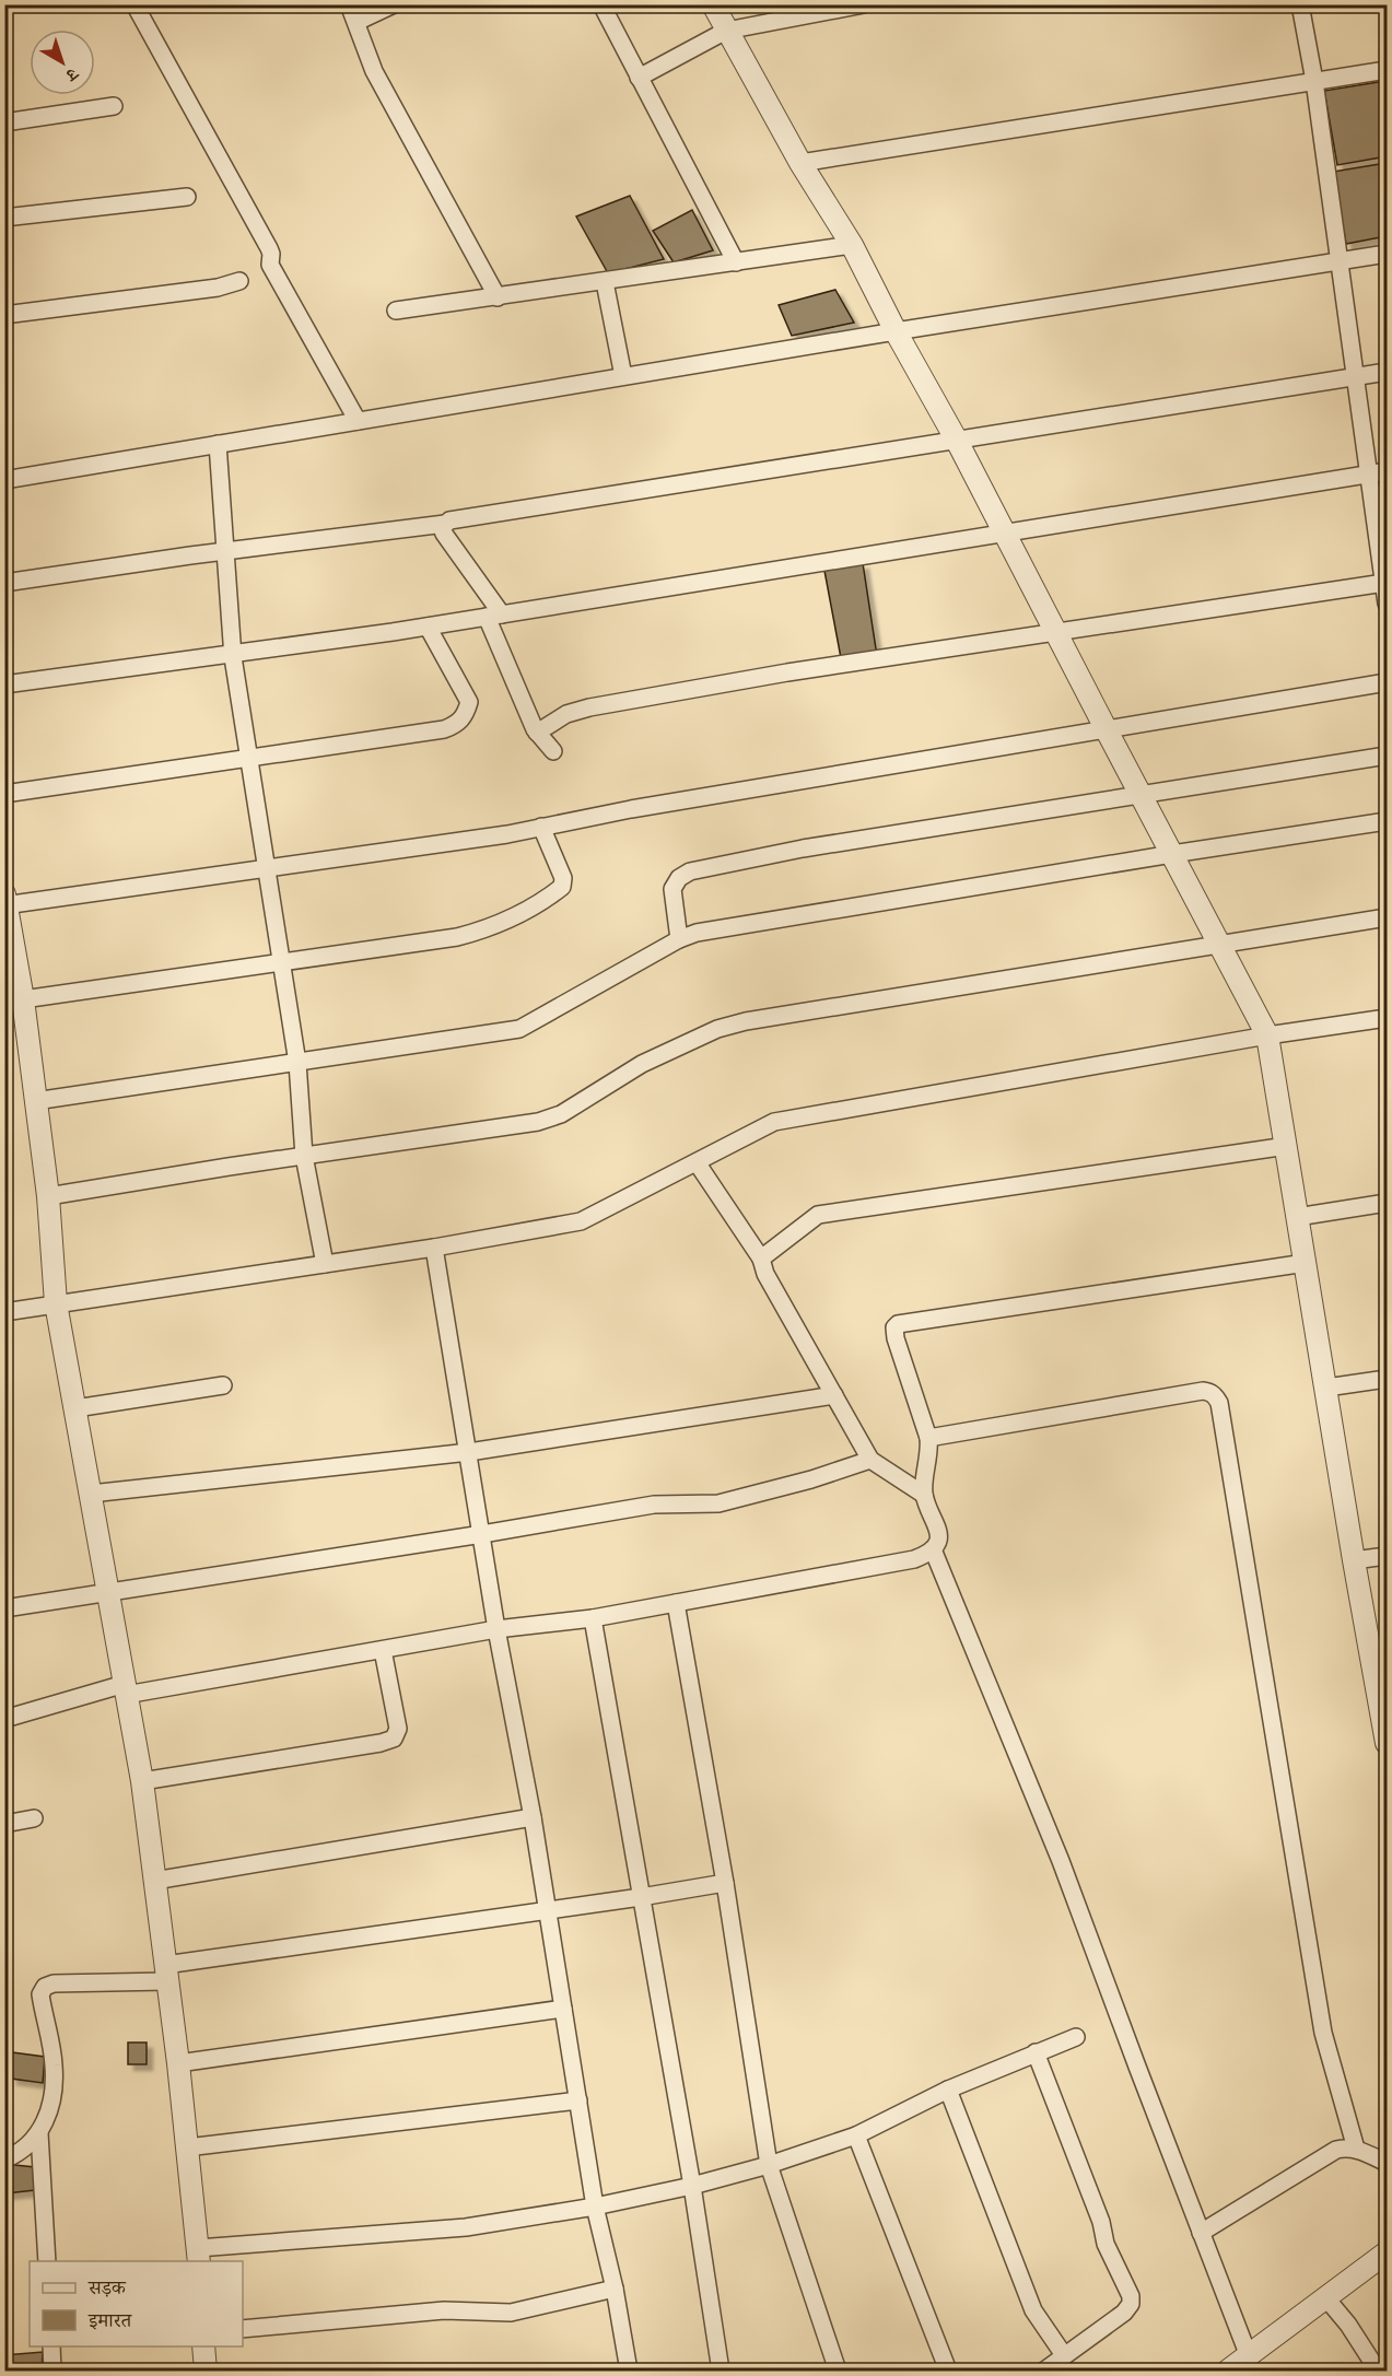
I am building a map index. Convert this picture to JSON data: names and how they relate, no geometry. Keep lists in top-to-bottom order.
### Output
{
  "legend": ["सड़क", "इमारत"],
  "north": "bottom right"
}
